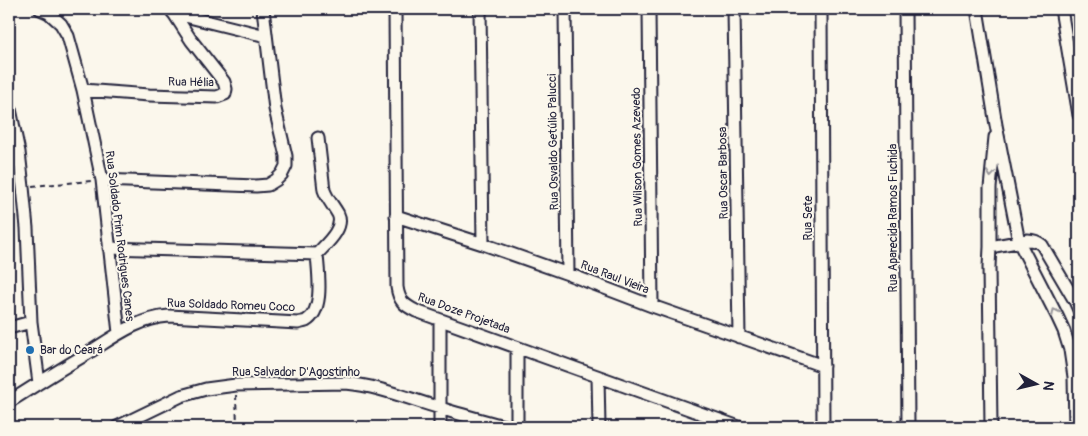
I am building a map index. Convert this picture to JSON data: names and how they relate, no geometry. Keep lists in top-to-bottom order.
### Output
{
  "streets": {
    "street": [
      "Rua Hélia",
      "Rua Osvaldo Getúlio Palucci",
      "Rua Wilson Gomes Azevedo",
      "Rua Oscar Barbosa",
      "Rua Sete",
      "Rua Aparecida Ramos Fuchida",
      "Rua Soldado Prim Rodrigues Canes",
      "Rua Raul Vieira",
      "Rua Soldado Romeu Coco",
      "Rua Doze Projetada",
      "Rua Salvador D'Agostinho"
    ]
  },
  "crossings": [
    ["Rua Hélia", "Rua Soldado Prim Rodrigues Canes"],
    ["Rua Osvaldo Getúlio Palucci", "Rua Raul Vieira"],
    ["Rua Wilson Gomes Azevedo", "Rua Raul Vieira"],
    ["Rua Oscar Barbosa", "Rua Raul Vieira"],
    ["Rua Sete", "Rua Raul Vieira"],
    ["Rua Soldado Prim Rodrigues Canes", "Rua Soldado Romeu Coco"],
    ["Rua Raul Vieira", "Rua Doze Projetada"]
  ],
  "places": ["Bar do Ceará"],
  "north": "right"
}
